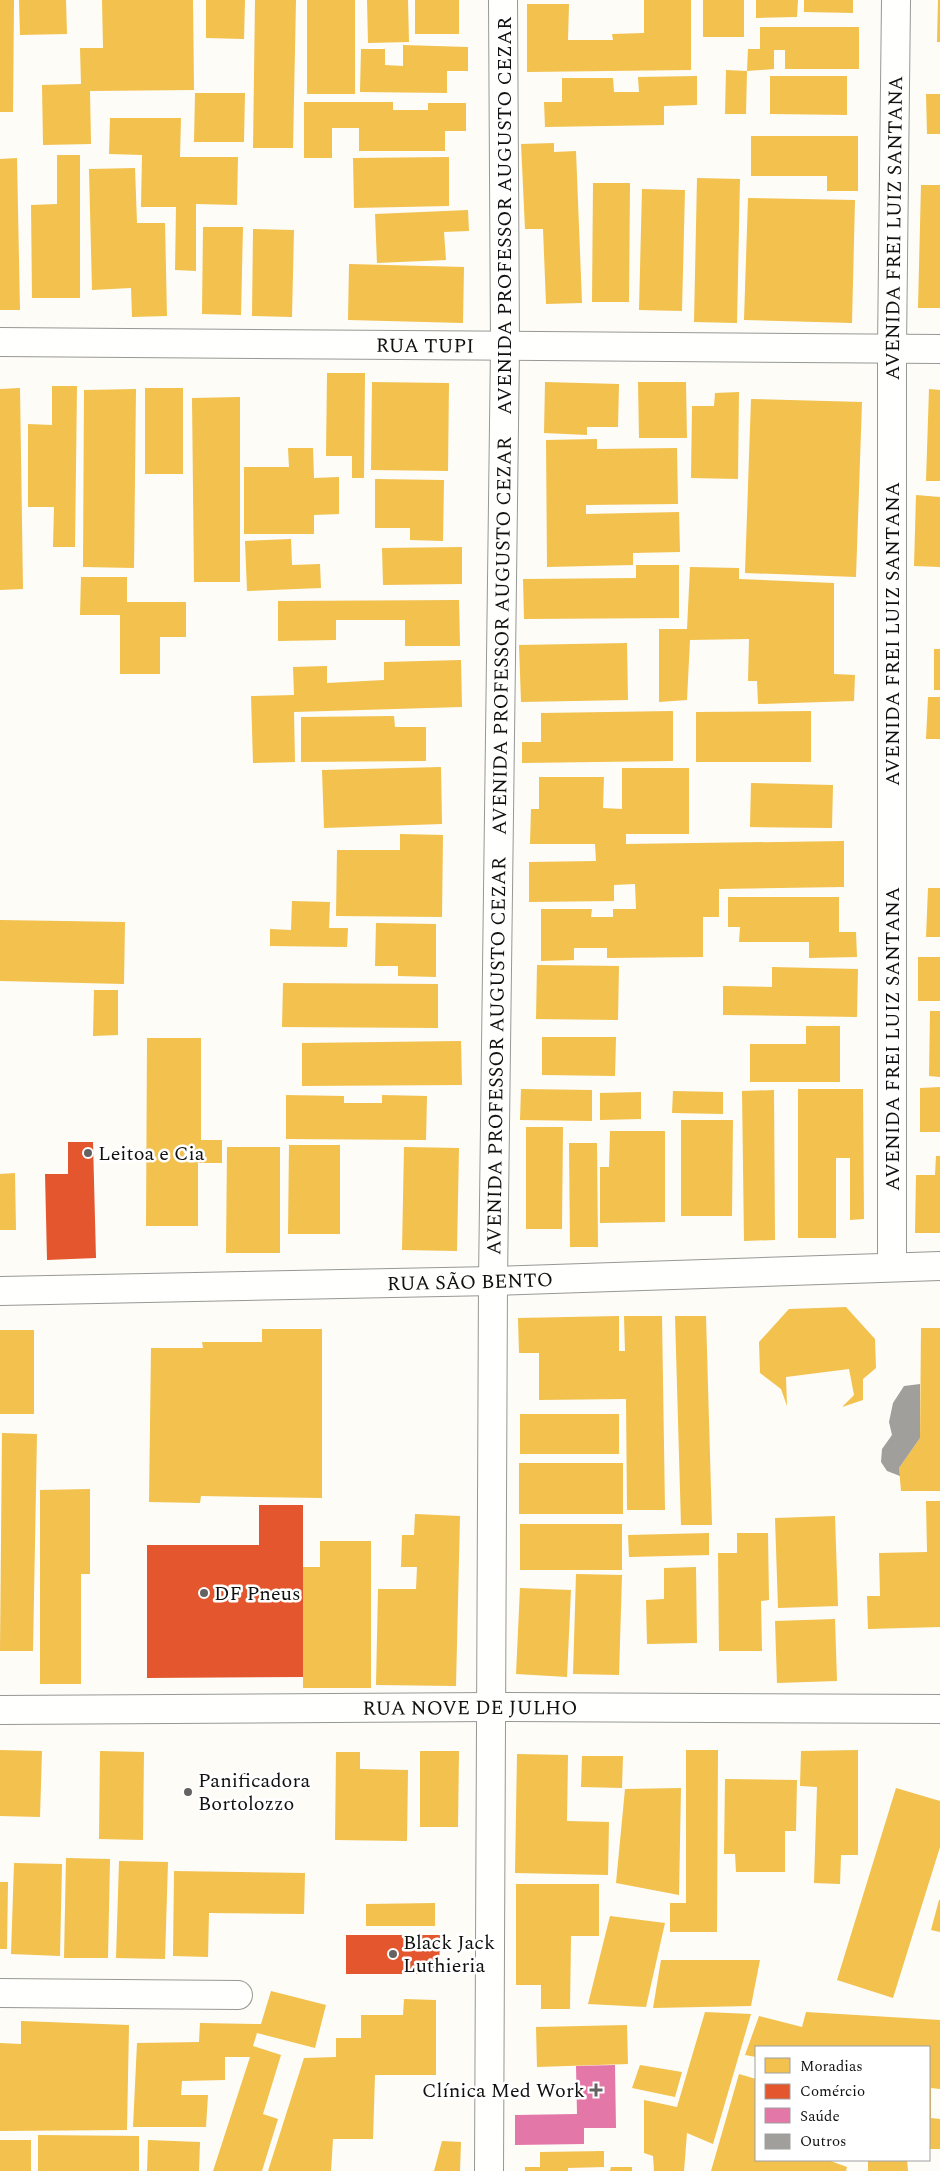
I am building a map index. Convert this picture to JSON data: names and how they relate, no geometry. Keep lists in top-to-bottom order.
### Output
{
  "streets": {
    "street": [
      "AVENIDA PROFESSOR AUGUSTO CEZAR",
      "AVENIDA FREI LUIZ SANTANA",
      "RUA TUPI",
      "RUA SÃO BENTO",
      "RUA NOVE DE JULHO"
    ]
  },
  "crossings": [
    ["AVENIDA PROFESSOR AUGUSTO CEZAR", "RUA TUPI"],
    ["AVENIDA PROFESSOR AUGUSTO CEZAR", "RUA SÃO BENTO"],
    ["AVENIDA PROFESSOR AUGUSTO CEZAR", "RUA NOVE DE JULHO"],
    ["AVENIDA FREI LUIZ SANTANA", "RUA TUPI"],
    ["AVENIDA FREI LUIZ SANTANA", "RUA SÃO BENTO"]
  ],
  "places": {
    "other": [
      "Leitoa e Cia",
      "DF Pneus",
      "Panificadora Bortolozzo",
      "Black Jack Luthieria"
    ],
    "health": ["Clínica Med Work"]
  },
  "legend": [
    "Moradias",
    "Comércio",
    "Saúde",
    "Outros"
  ]
}
